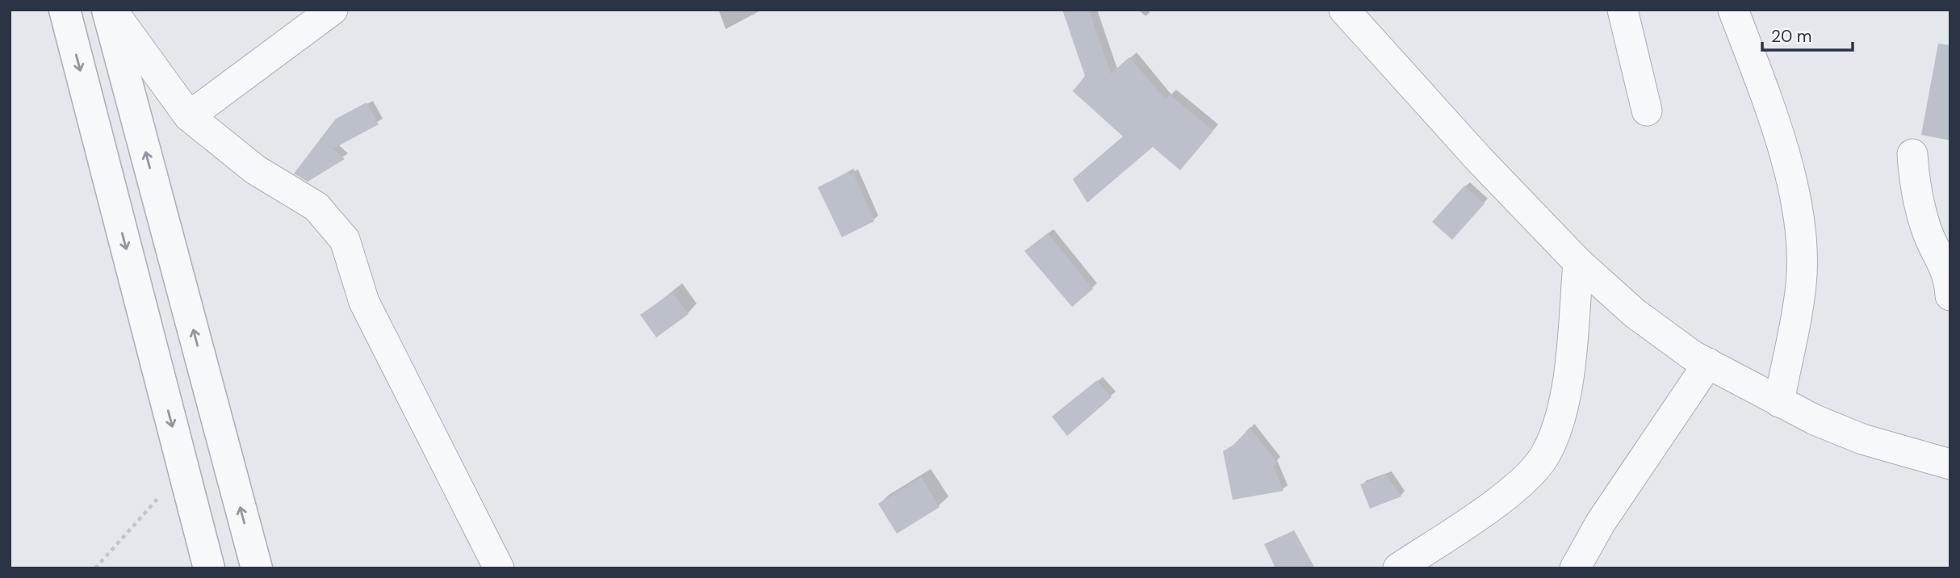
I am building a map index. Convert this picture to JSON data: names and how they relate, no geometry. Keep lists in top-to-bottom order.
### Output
{
  "scale_bar": "20 m"
}
